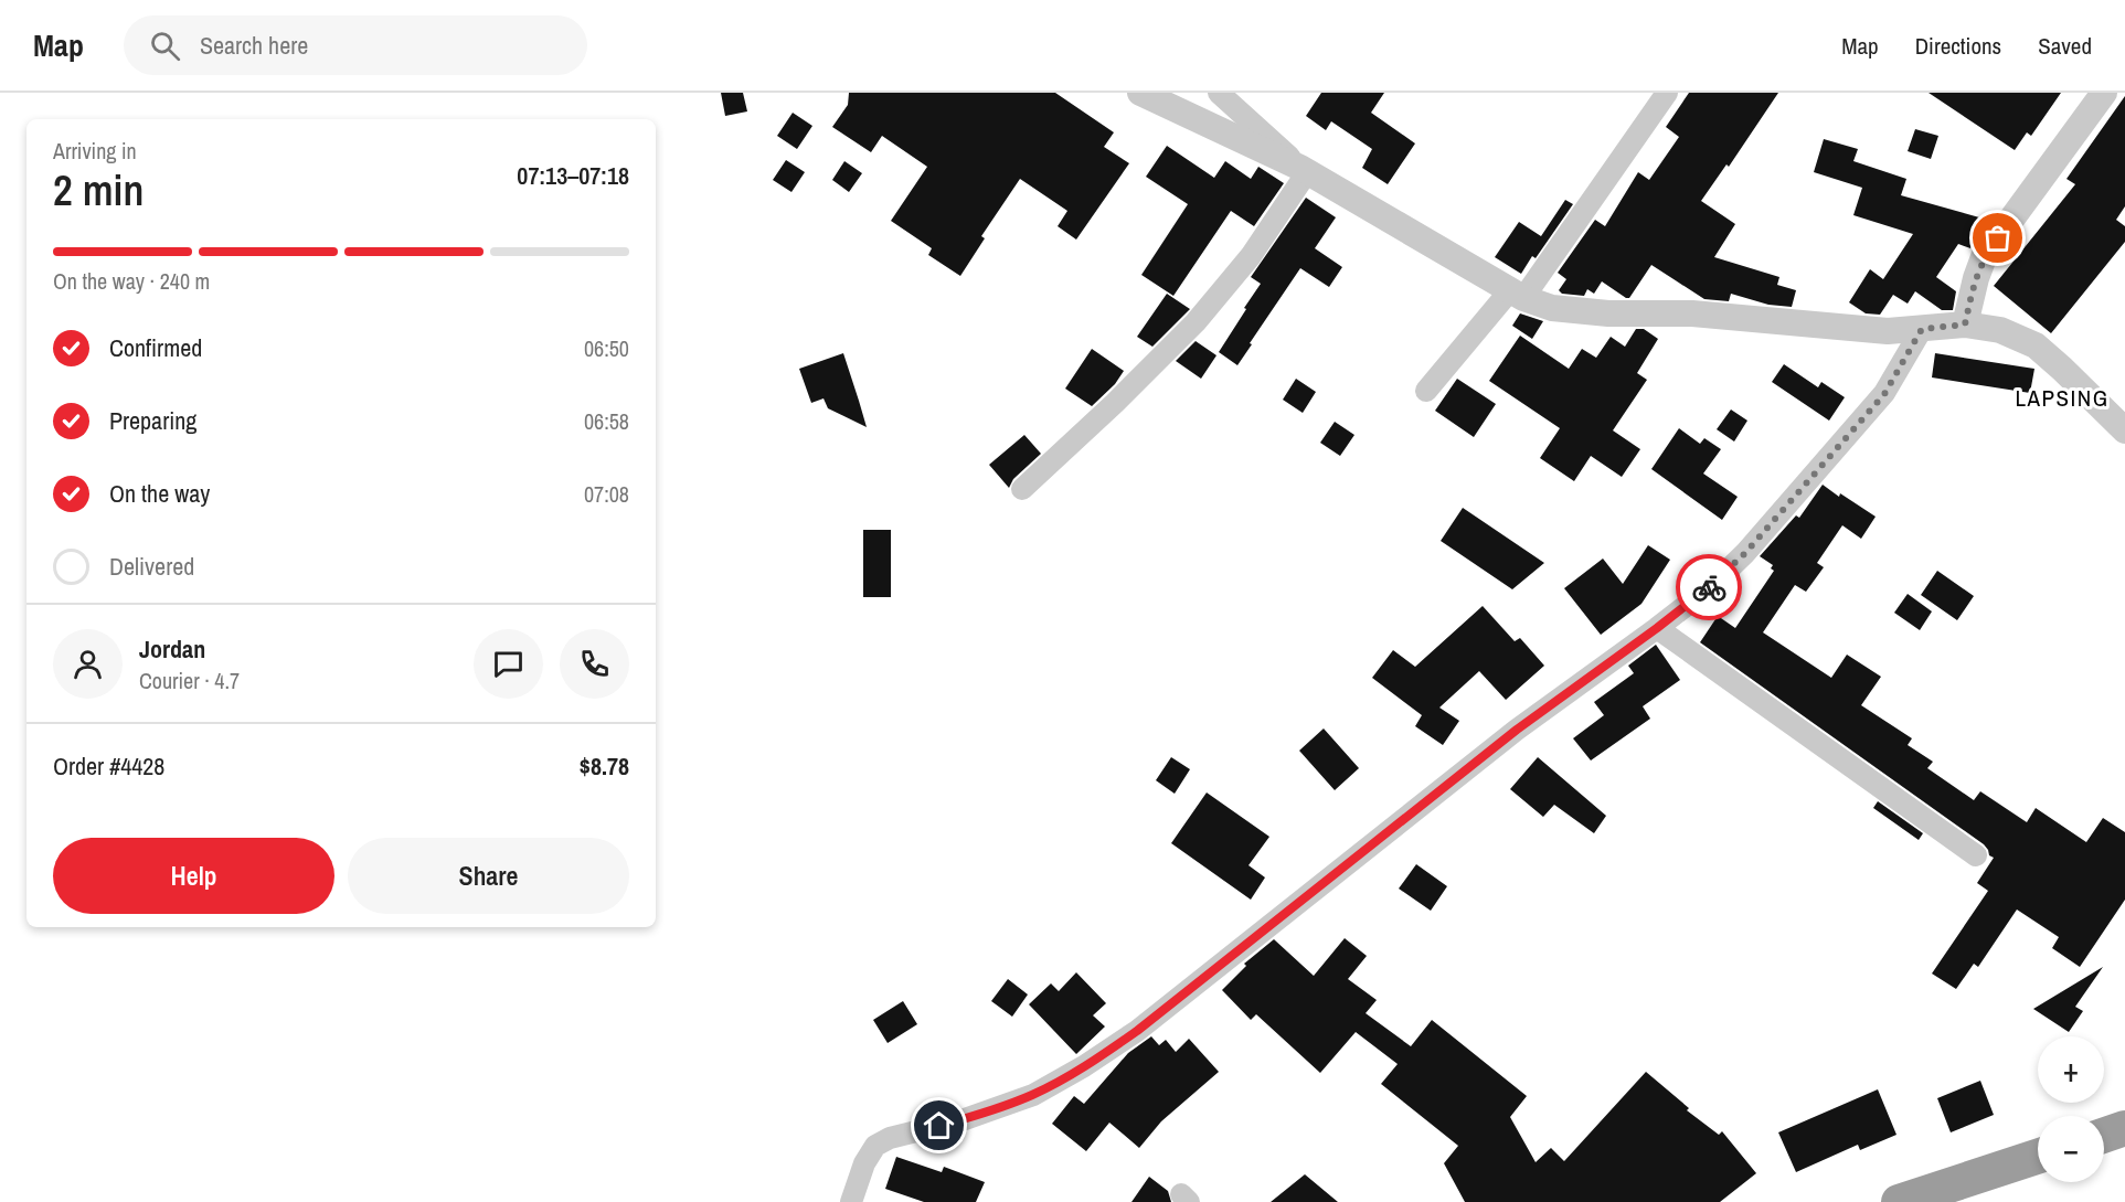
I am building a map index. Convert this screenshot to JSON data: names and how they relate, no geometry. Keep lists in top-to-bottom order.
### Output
{
  "districts": ["LAPSING"],
  "page": {
    "header": "Map",
    "search": "Search here",
    "nav": ["Map", "Directions", "Saved"],
    "heading": ["2 min", "Arriving in", "07:13–07:18"],
    "panel": [
      "Jordan",
      "Courier · 4.7",
      "Order #4428",
      "$8.78"
    ],
    "bar": "On the way · 240 m",
    "list": [
      ["Confirmed", "06:50"],
      ["Preparing", "06:58"],
      ["On the way", "07:08"],
      "Delivered"
    ],
    "buttons": ["Help", "Share"],
    "map_buttons": ["+", "−"]
  }
}
